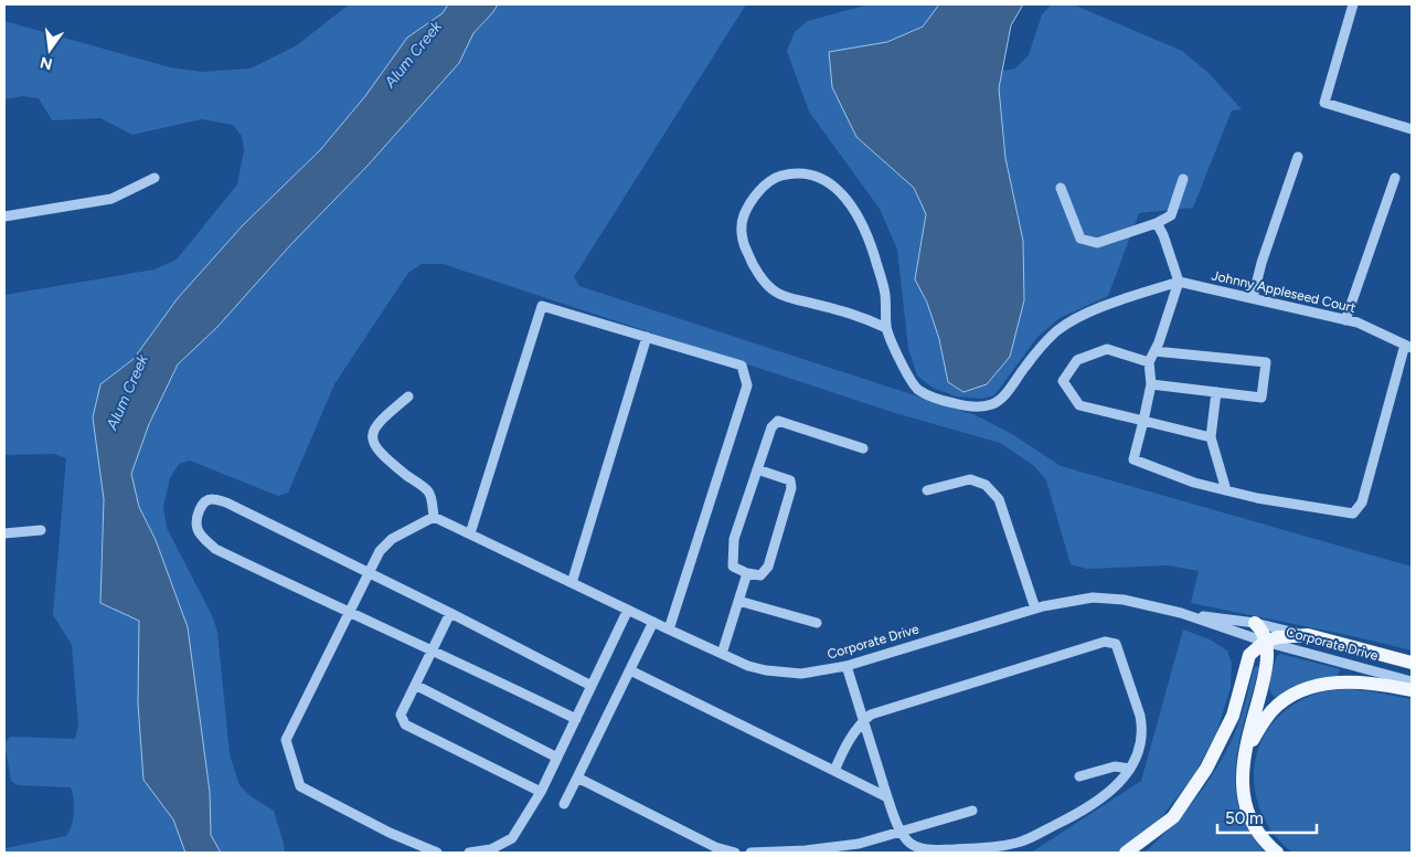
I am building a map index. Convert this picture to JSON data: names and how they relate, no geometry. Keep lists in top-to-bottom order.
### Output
{
  "streets": {
    "main road": ["Corporate Drive"],
    "street": ["Johnny Appleseed Court"]
  },
  "water": ["Alum Creek"],
  "scale_bar": "50 m",
  "north": "bottom"
}
